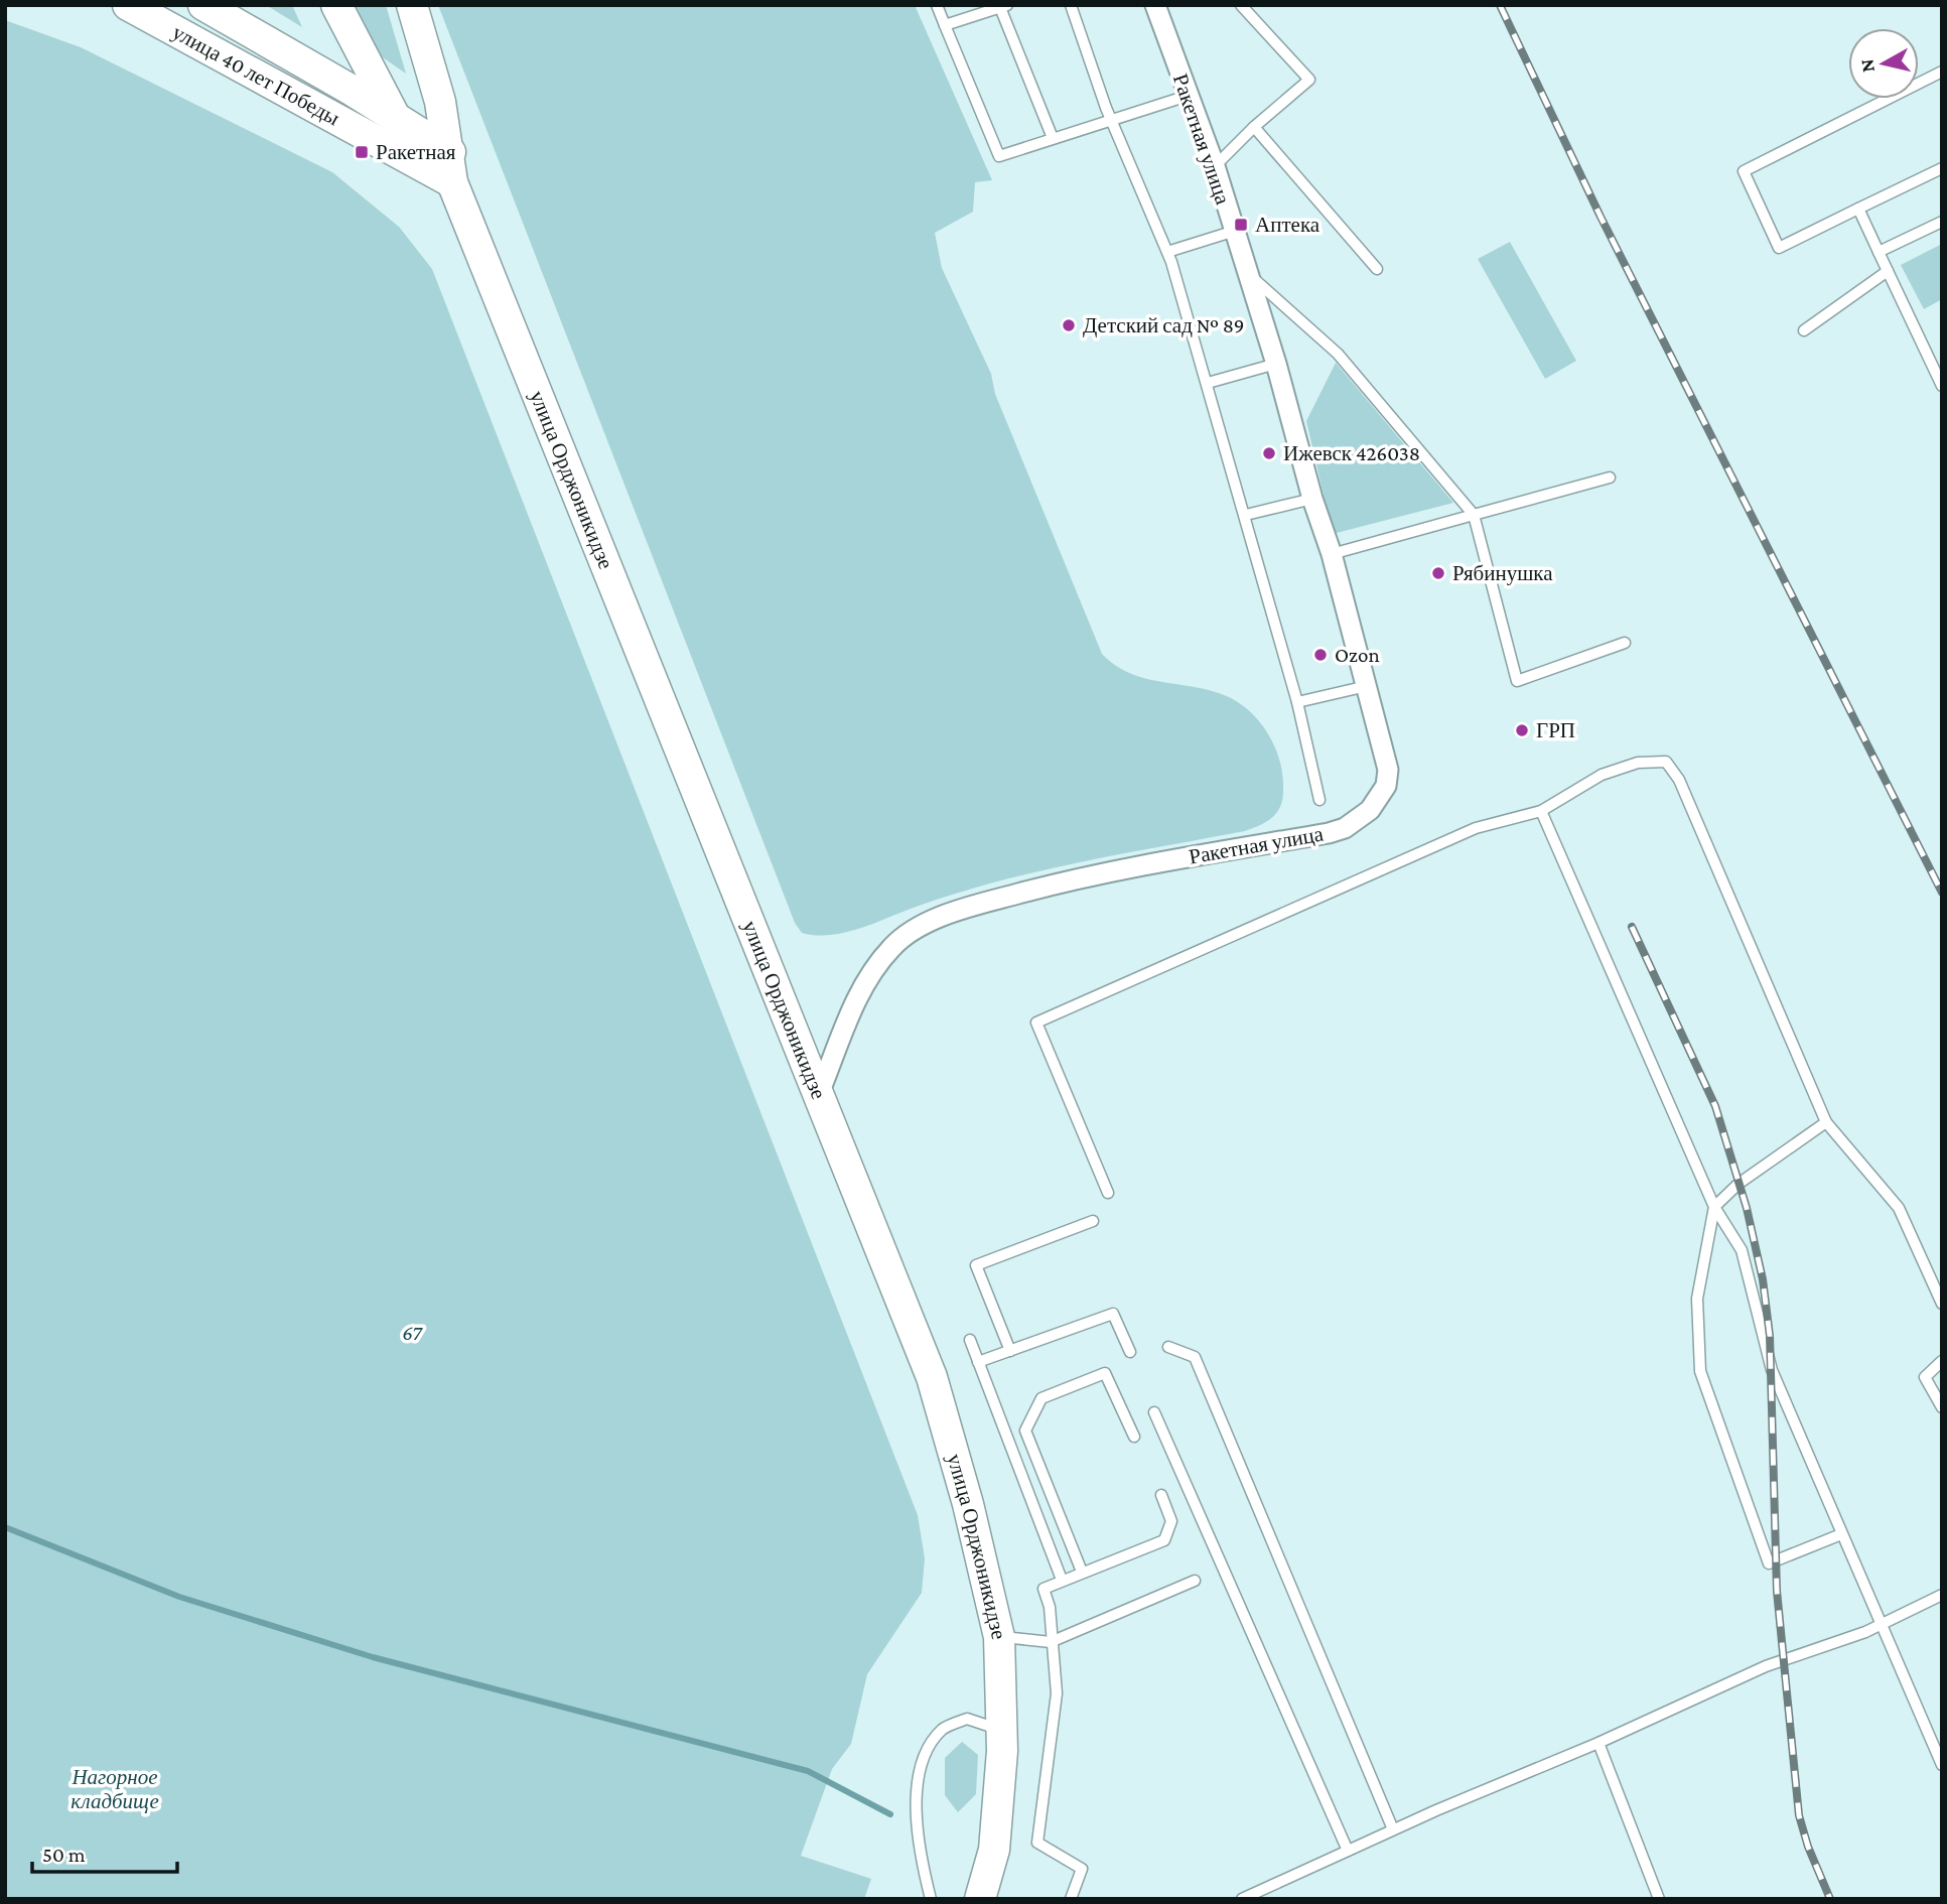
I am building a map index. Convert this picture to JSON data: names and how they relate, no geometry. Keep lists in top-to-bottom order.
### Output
{
  "streets": {
    "main road": ["улица 40 лет Победы", "улица Орджоникидзе"],
    "street": ["Ракетная улица"]
  },
  "crossings": [
    ["улица 40 лет Победы", "улица Орджоникидзе"],
    ["Ракетная улица", "улица Орджоникидзе"]
  ],
  "parks": ["67", "Нагорное кладбище"],
  "places": {
    "transit": ["Ракетная", "Аптека"],
    "other": [
      "Детский сад № 89",
      "Ижевск 426038",
      "Рябинушка",
      "Ozon",
      "ГРП"
    ]
  },
  "scale_bar": "50 m",
  "north": "left"
}
